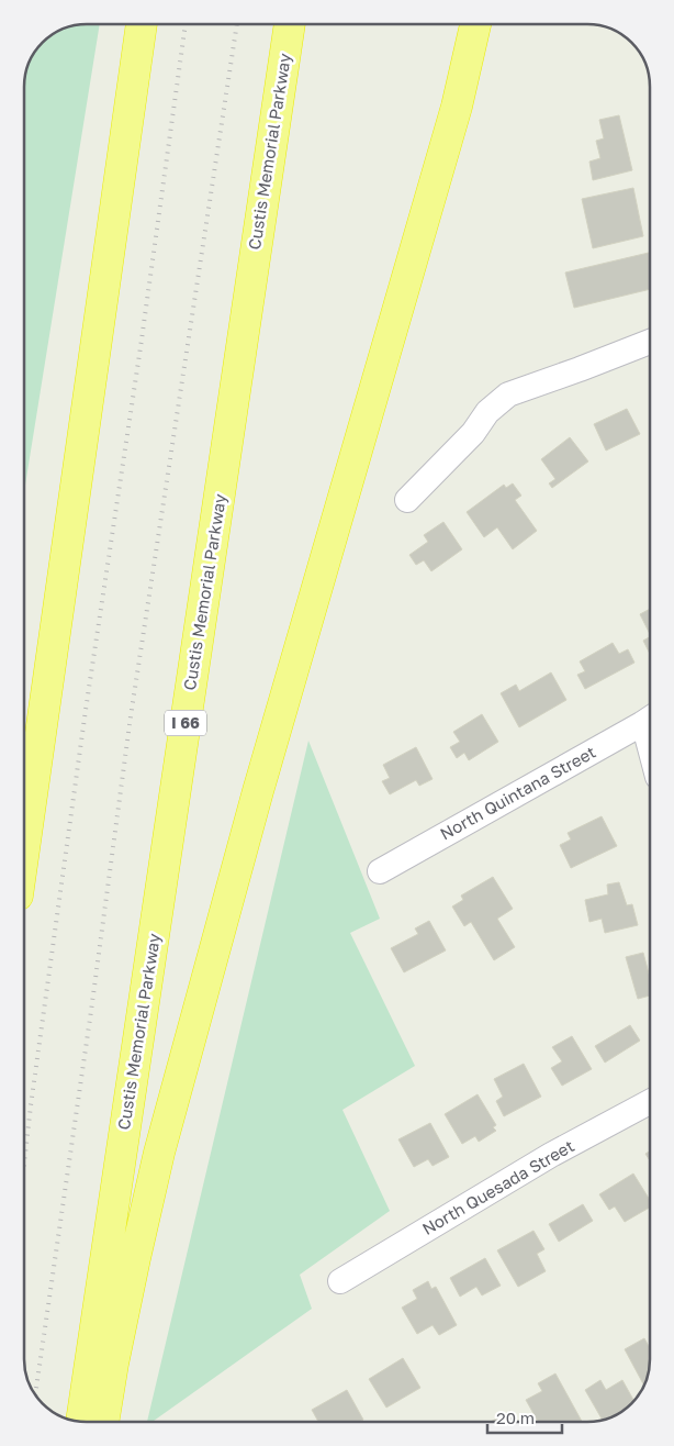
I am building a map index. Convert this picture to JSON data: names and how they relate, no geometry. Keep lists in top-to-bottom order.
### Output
{
  "streets": {
    "highway": ["Custis Memorial Parkway", "I 66"],
    "street": ["North Quintana Street", "North Quesada Street"]
  },
  "scale_bar": "20 m"
}
